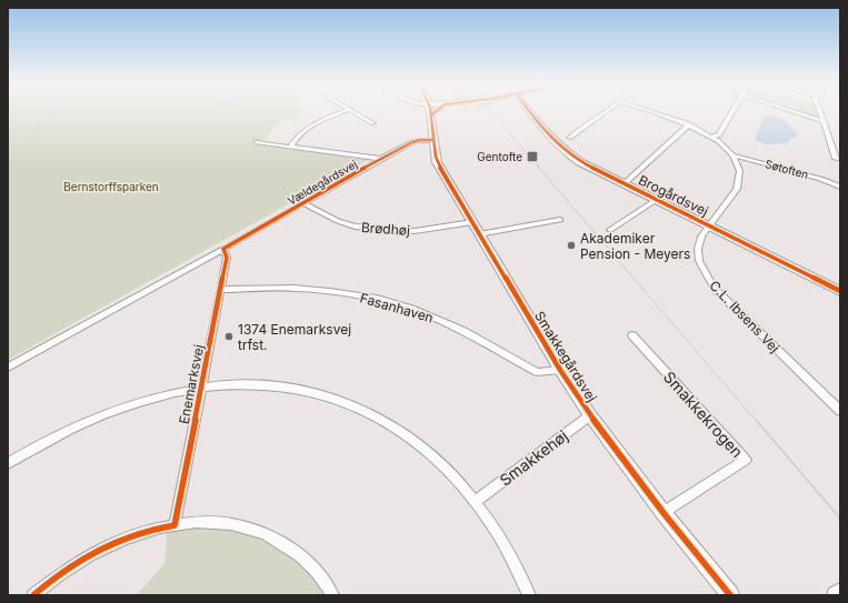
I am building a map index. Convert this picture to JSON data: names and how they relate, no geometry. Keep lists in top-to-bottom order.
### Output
{
  "streets": {
    "street": [
      "Søtoften",
      "Vældegårdsvej",
      "Brogårdsvej",
      "Brødhøj",
      "Fasanhaven",
      "C.L. Ibsens Vej",
      "Smakkegårdsvej",
      "Enemarksvej",
      "Smakkekrogen",
      "Smakkehøj"
    ]
  },
  "crossings": [
    ["Søtoften", "C.L. Ibsens Vej"],
    ["Vældegårdsvej", "Brødhøj"],
    ["Vældegårdsvej", "Smakkegårdsvej"],
    ["Vældegårdsvej", "Enemarksvej"],
    ["Brogårdsvej", "C.L. Ibsens Vej"],
    ["Brødhøj", "Smakkegårdsvej"],
    ["Fasanhaven", "Smakkegårdsvej"],
    ["Fasanhaven", "Enemarksvej"],
    ["Smakkegårdsvej", "Smakkekrogen"],
    ["Smakkegårdsvej", "Smakkehøj"]
  ],
  "parks": ["Bernstorffsparken"],
  "places": {
    "transit": ["Gentofte"],
    "other": ["Akademiker Pension - Meyers", "1374 Enemarksvej trfst."]
  }
}
